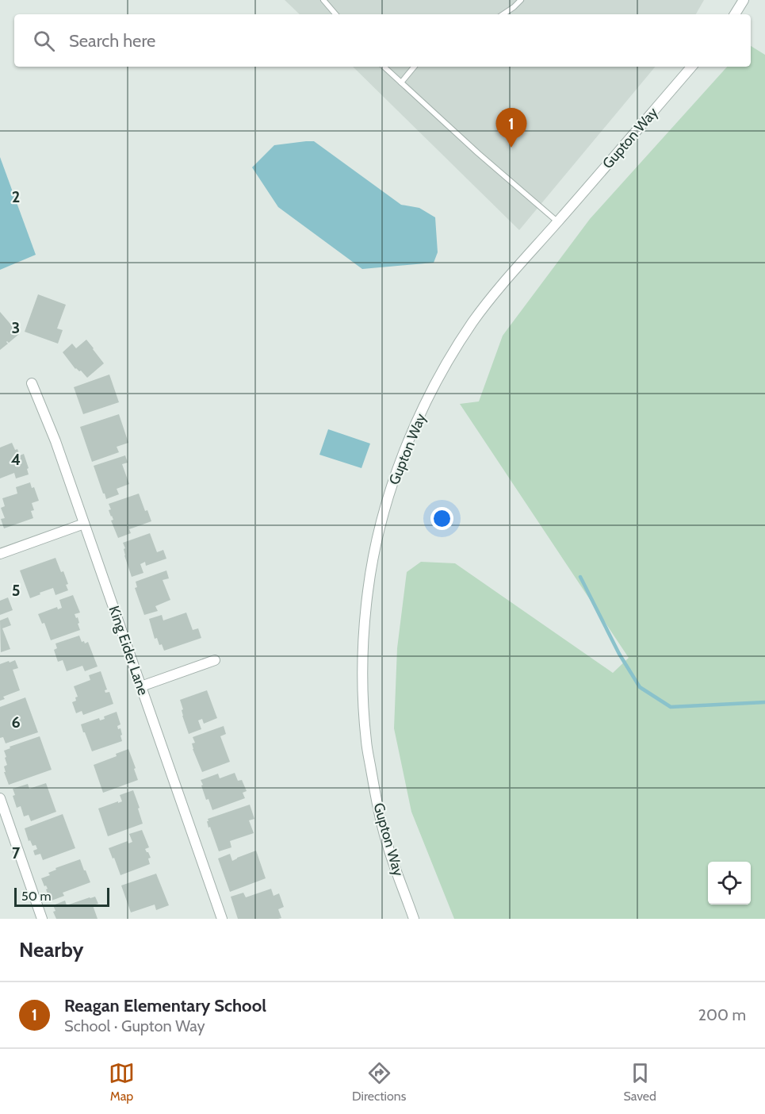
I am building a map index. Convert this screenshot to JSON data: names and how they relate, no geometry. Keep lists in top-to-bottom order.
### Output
{
  "streets": {
    "street": ["Gupton Way", "King Eider Lane"]
  },
  "scale_bar": "50 m",
  "page": {
    "search": "Search here",
    "pins": "1",
    "scale": "50 m",
    "heading": "Nearby",
    "list": [
      {
        "mark": "1",
        "name": "Reagan Elementary School",
        "note": "School · Gupton Way",
        "value": "200 m"
      }
    ],
    "nav": ["Map", "Directions", "Saved"]
  },
  "grid": {
    "rows": [
      "2",
      "3",
      "4",
      "5",
      "6",
      "7"
    ]
  }
}
